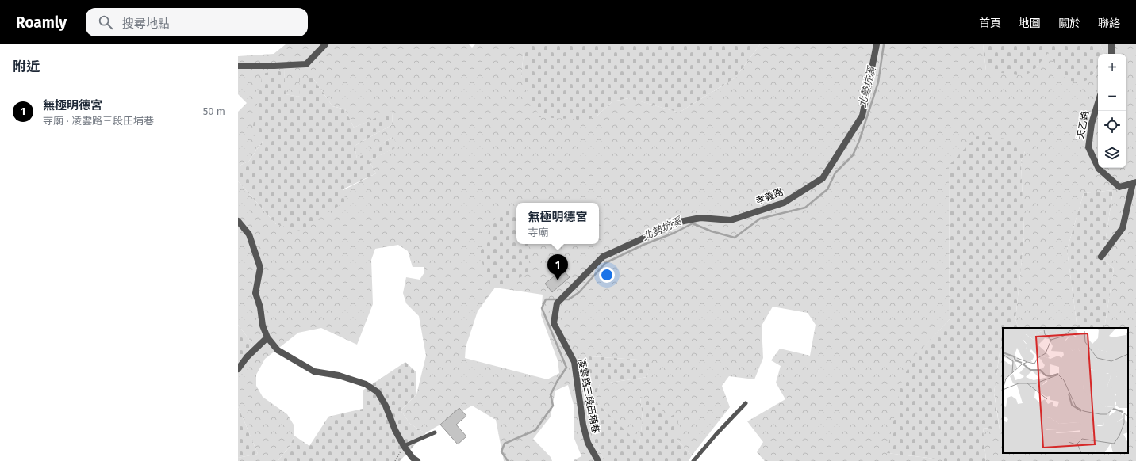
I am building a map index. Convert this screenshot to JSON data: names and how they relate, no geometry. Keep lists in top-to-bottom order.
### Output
{
  "streets": {
    "street": ["天乙路", "孝義路", "凌雲路三段田埔巷"]
  },
  "crossings": [
    ["孝義路", "凌雲路三段田埔巷"]
  ],
  "water": ["北勢坑溪"],
  "page": {
    "header": "Roamly",
    "search": "搜尋地點",
    "nav": [
      "首頁",
      "地圖",
      "關於",
      "聯絡"
    ],
    "heading": "附近",
    "map_buttons": ["+", "−"],
    "list": [
      {
        "mark": "1",
        "name": "無極明德宮",
        "note": "寺廟 · 凌雲路三段田埔巷",
        "value": "50 m"
      }
    ],
    "popup": ["無極明德宮", "寺廟"],
    "pins": "1"
  }
}
